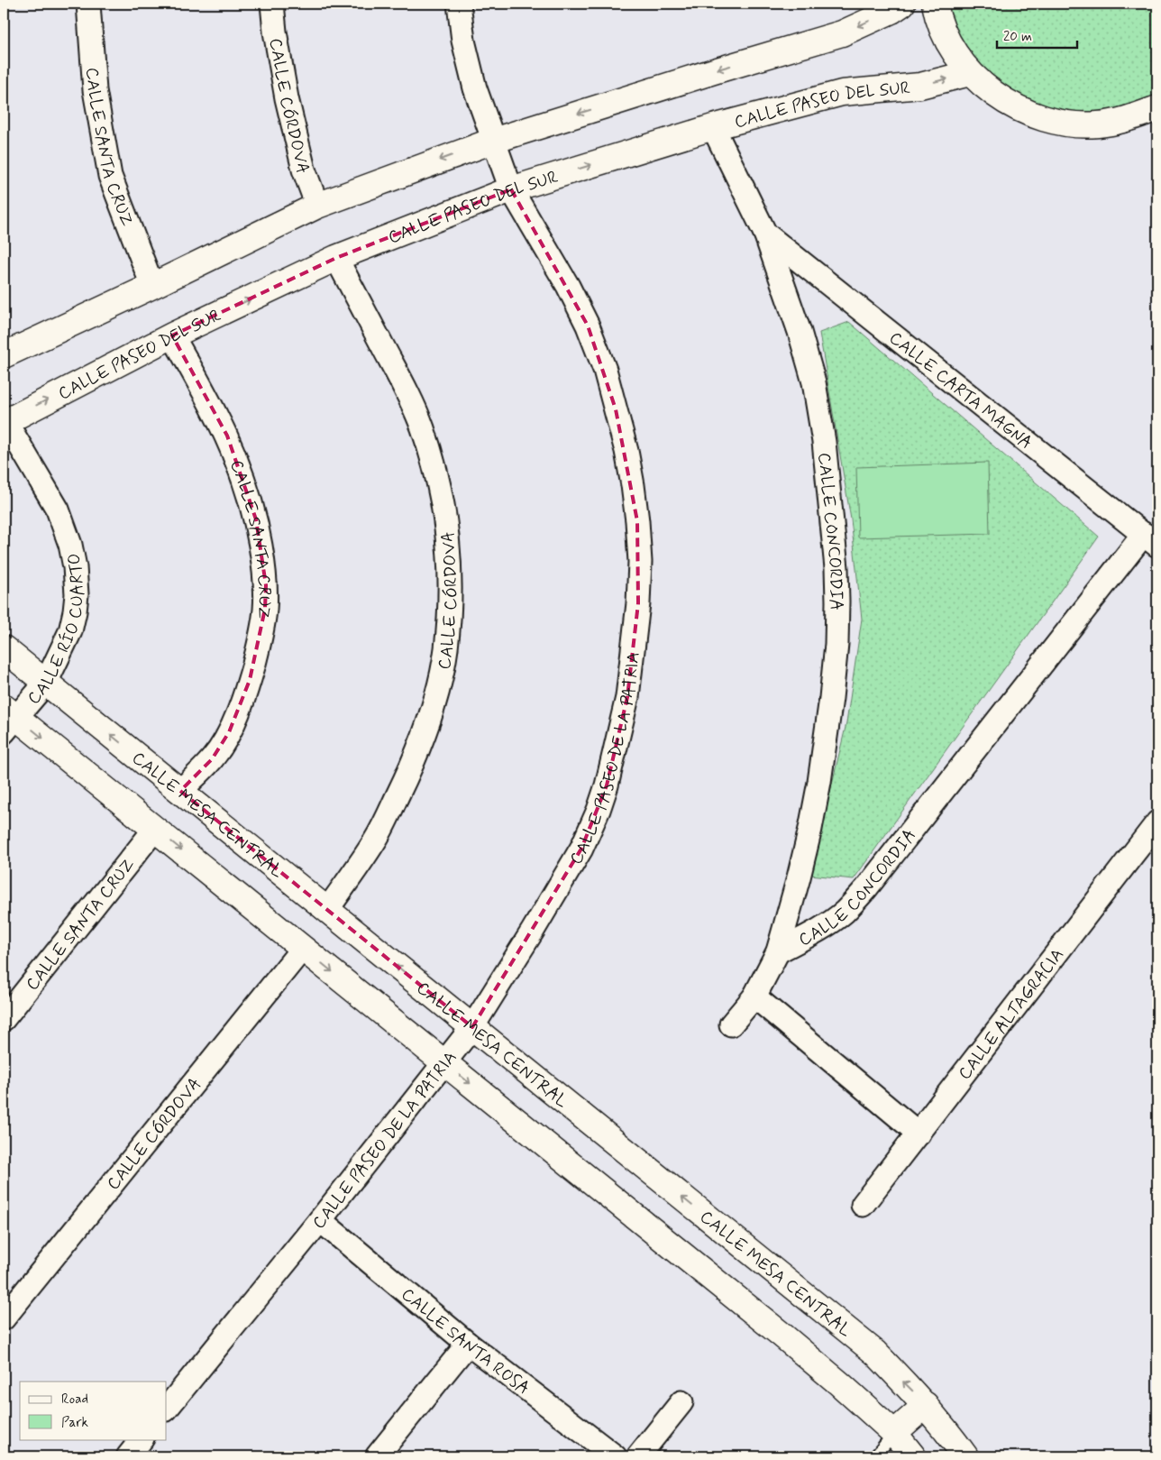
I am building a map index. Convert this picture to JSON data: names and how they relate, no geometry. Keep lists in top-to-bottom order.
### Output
{
  "streets": {
    "main road": ["CALLE PASEO DEL SUR", "CALLE MESA CENTRAL"],
    "street": [
      "CALLE CÓRDOVA",
      "CALLE SANTA CRUZ",
      "CALLE CARTA MAGNA",
      "CALLE CONCORDIA",
      "CALLE RÍO CUARTO",
      "CALLE PASEO DE LA PATRIA",
      "CALLE ALTAGRACIA",
      "CALLE SANTA ROSA"
    ]
  },
  "crossings": [
    ["CALLE PASEO DEL SUR", "CALLE CÓRDOVA"],
    ["CALLE PASEO DEL SUR", "CALLE SANTA CRUZ"],
    ["CALLE PASEO DEL SUR", "CALLE CONCORDIA"],
    ["CALLE PASEO DEL SUR", "CALLE RÍO CUARTO"],
    ["CALLE PASEO DEL SUR", "CALLE PASEO DE LA PATRIA"],
    ["CALLE CÓRDOVA", "CALLE MESA CENTRAL"],
    ["CALLE SANTA CRUZ", "CALLE MESA CENTRAL"],
    ["CALLE CARTA MAGNA", "CALLE CONCORDIA"],
    ["CALLE RÍO CUARTO", "CALLE MESA CENTRAL"],
    ["CALLE PASEO DE LA PATRIA", "CALLE MESA CENTRAL"],
    ["CALLE PASEO DE LA PATRIA", "CALLE SANTA ROSA"]
  ],
  "legend": ["Road", "Park"],
  "scale_bar": "20 m"
}
